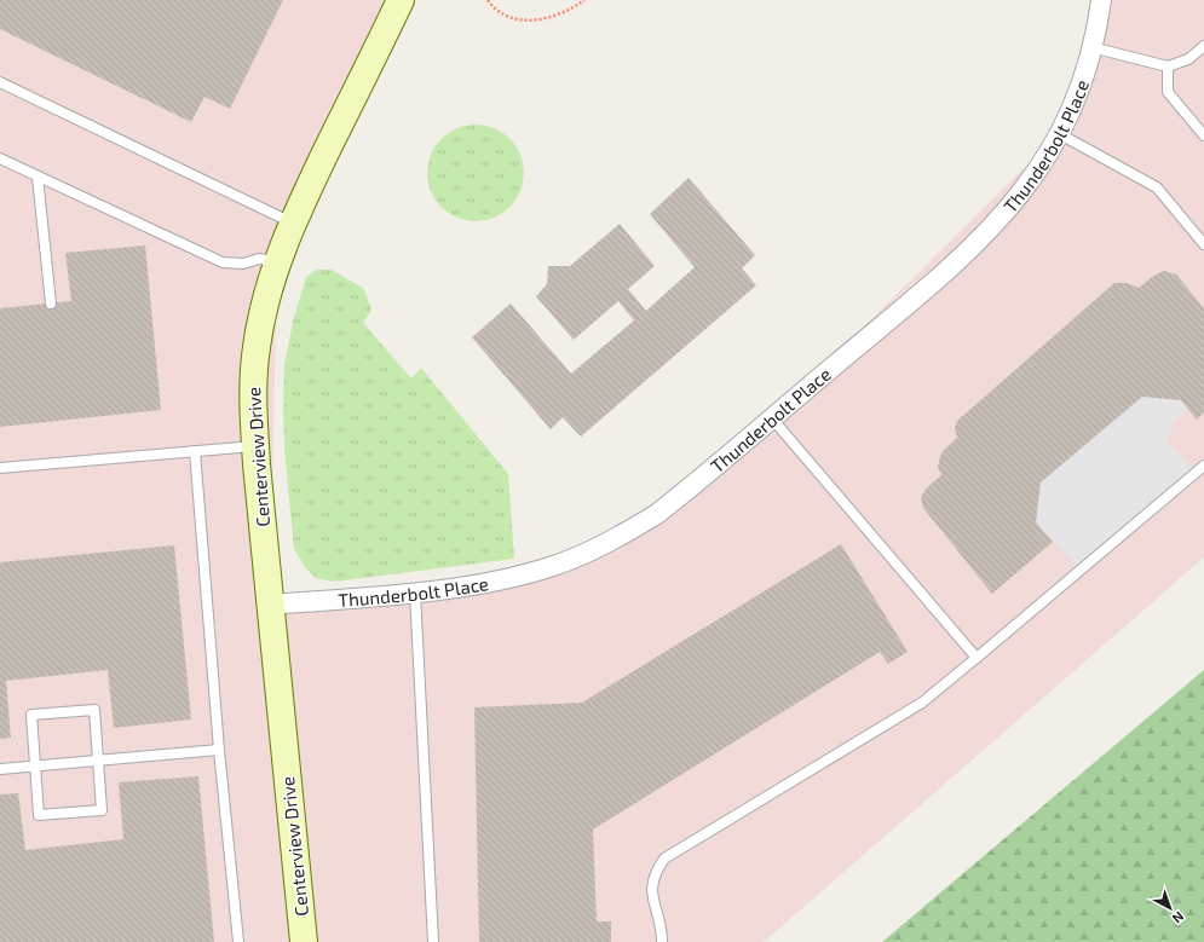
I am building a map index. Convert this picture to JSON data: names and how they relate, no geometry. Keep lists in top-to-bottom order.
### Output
{
  "streets": {
    "street": ["Thunderbolt Place", "Centerview Drive"]
  },
  "crossings": [
    ["Thunderbolt Place", "Centerview Drive"]
  ],
  "north": "bottom right"
}
